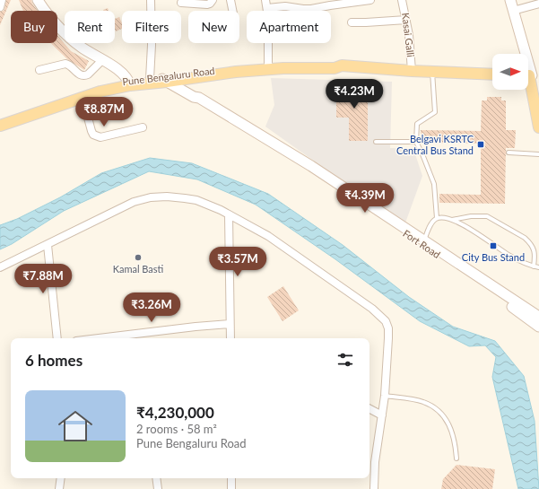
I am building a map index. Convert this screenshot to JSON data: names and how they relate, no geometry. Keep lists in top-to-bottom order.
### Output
{
  "streets": {
    "main road": ["Pune Bengaluru Road", "Fort Road"],
    "street": ["Kasai Galli"]
  },
  "crossings": [
    ["Pune Bengaluru Road", "Fort Road"]
  ],
  "places": {
    "transit": ["Belgavi KSRTC Central Bus Stand", "City Bus Stand"],
    "other": ["Kamal Basti"]
  },
  "north": "right",
  "page": {
    "chip": [
      "Buy",
      "Rent",
      "Filters",
      "New",
      "Apartment"
    ],
    "price": [
      "₹4.23M",
      "₹8.87M",
      "₹4.39M",
      "₹3.57M",
      "₹7.88M",
      "₹3.26M"
    ],
    "heading": "6 homes",
    "list": [
      {
        "name": "₹4,230,000",
        "note": "2 rooms · 58 m² · Pune Bengaluru Road"
      }
    ]
  }
}
